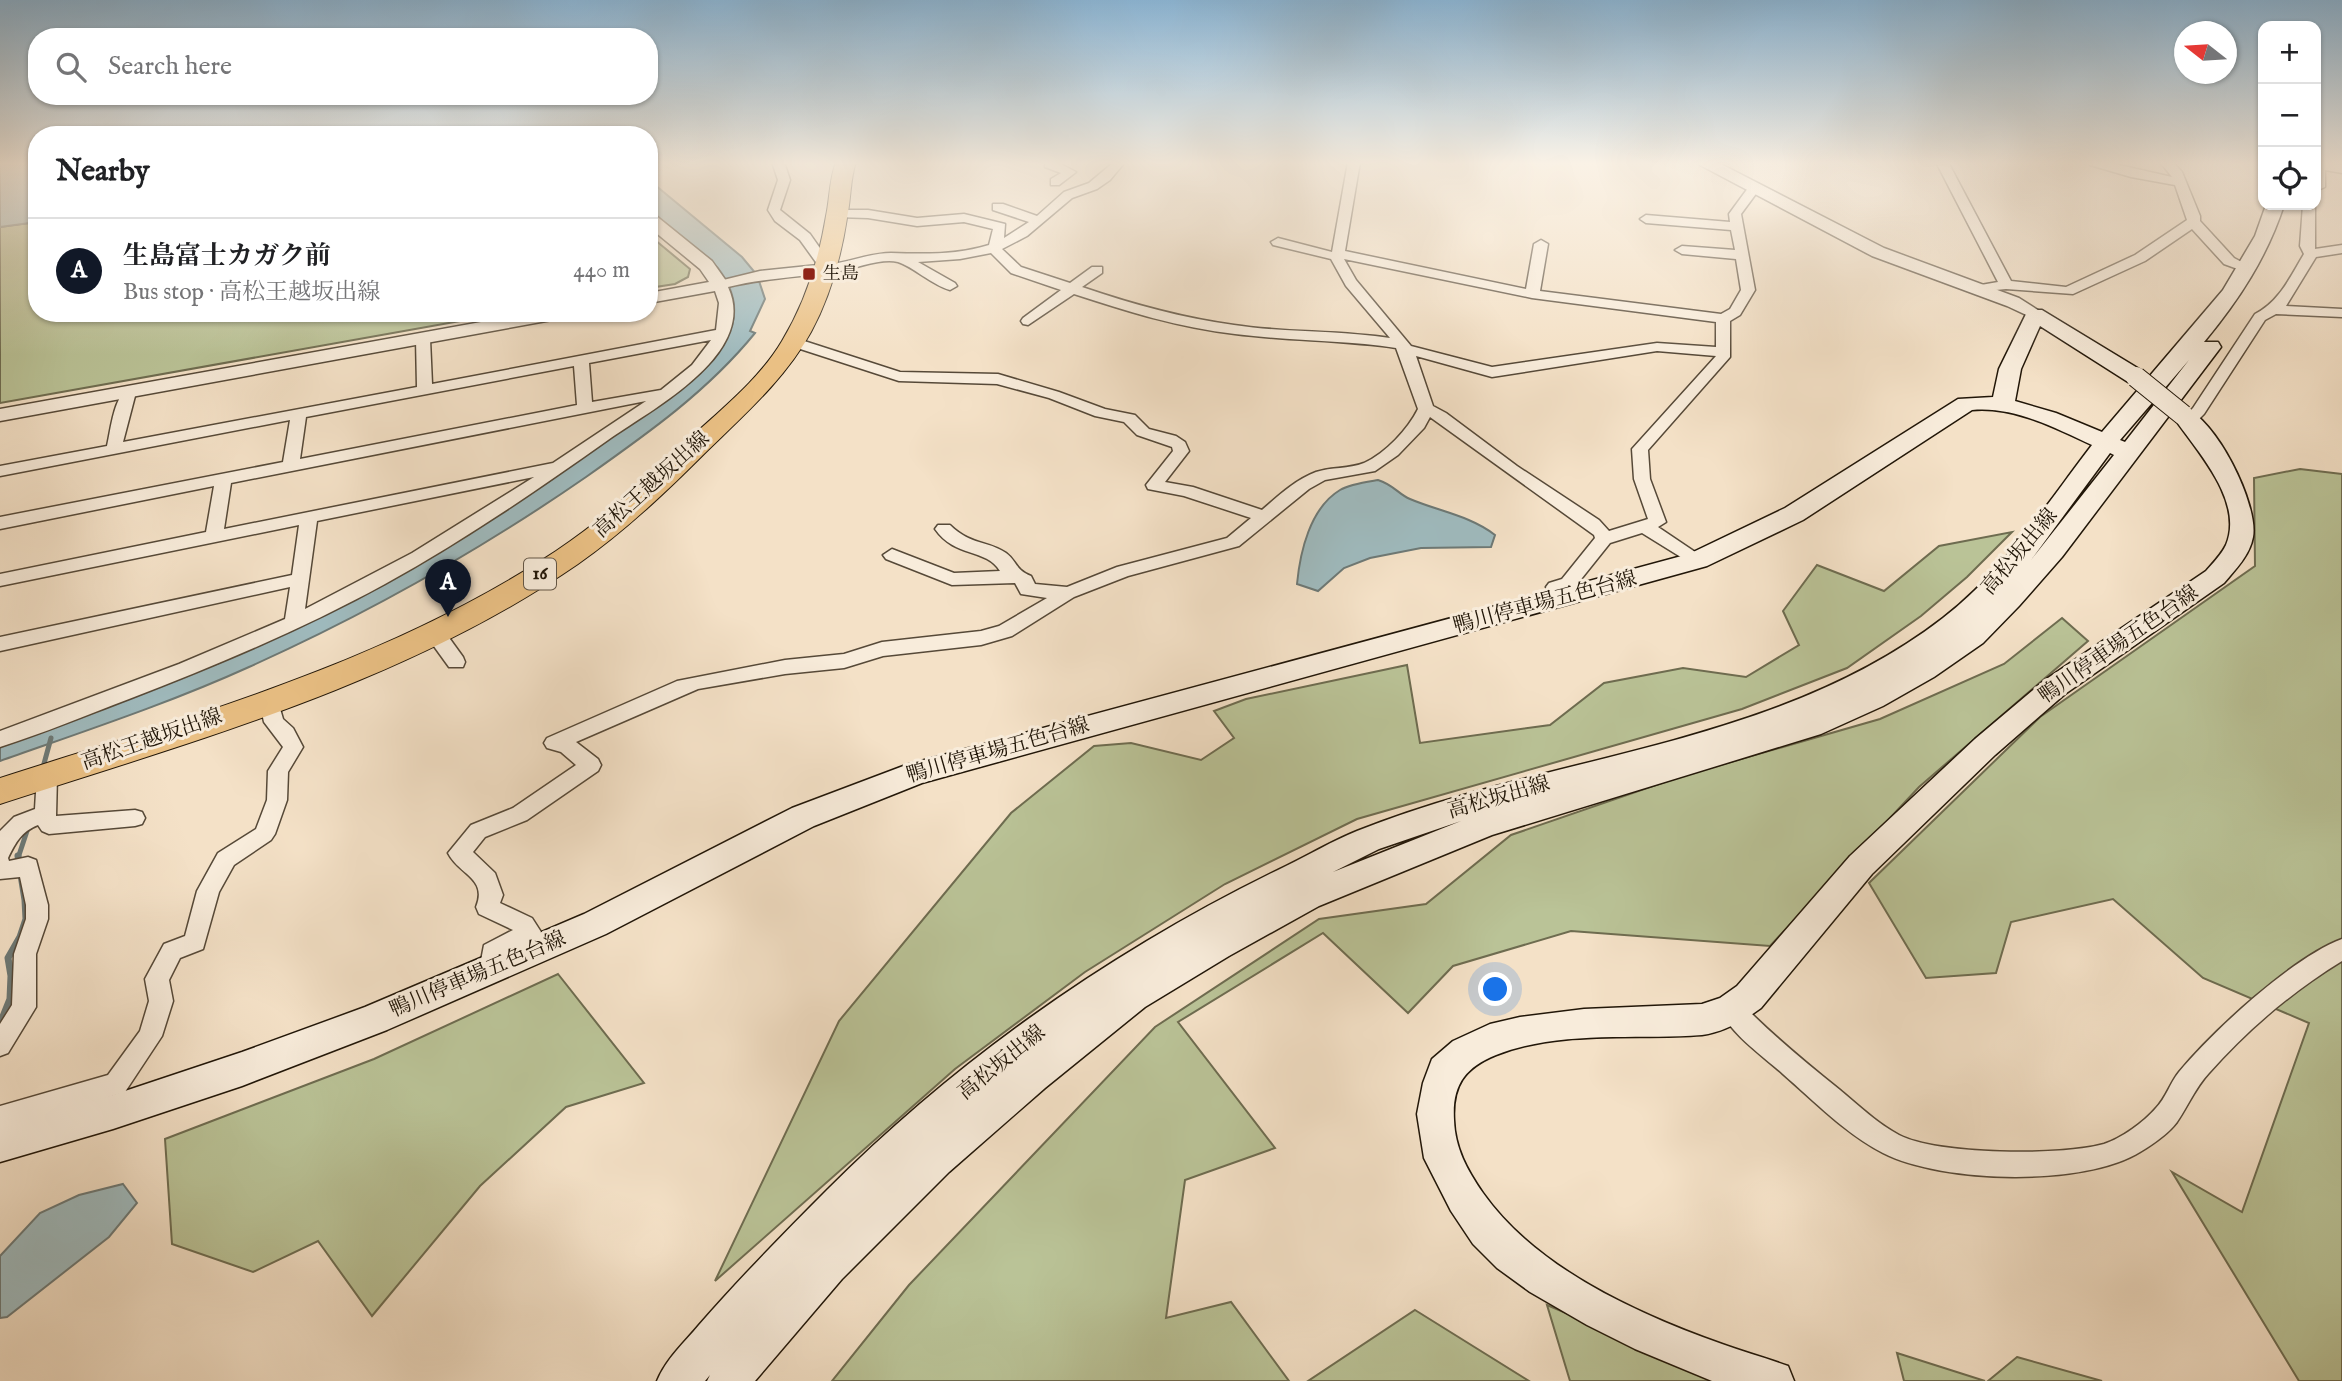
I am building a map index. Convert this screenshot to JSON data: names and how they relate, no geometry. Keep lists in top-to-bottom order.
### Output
{
  "streets": {
    "main road": [
      "高松王越坂出線",
      "高松坂出線",
      "16",
      "鴨川停車場五色台線"
    ]
  },
  "crossings": [
    ["高松坂出線", "鴨川停車場五色台線"]
  ],
  "places": {
    "transit": ["生島"]
  },
  "north": "left",
  "page": {
    "map_buttons": ["+", "−"],
    "search": "Search here",
    "heading": "Nearby",
    "list": [
      {
        "mark": "A",
        "name": "生島富士カガク前",
        "note": "Bus stop · 高松王越坂出線",
        "value": "440 m"
      }
    ],
    "pins": "A"
  }
}
